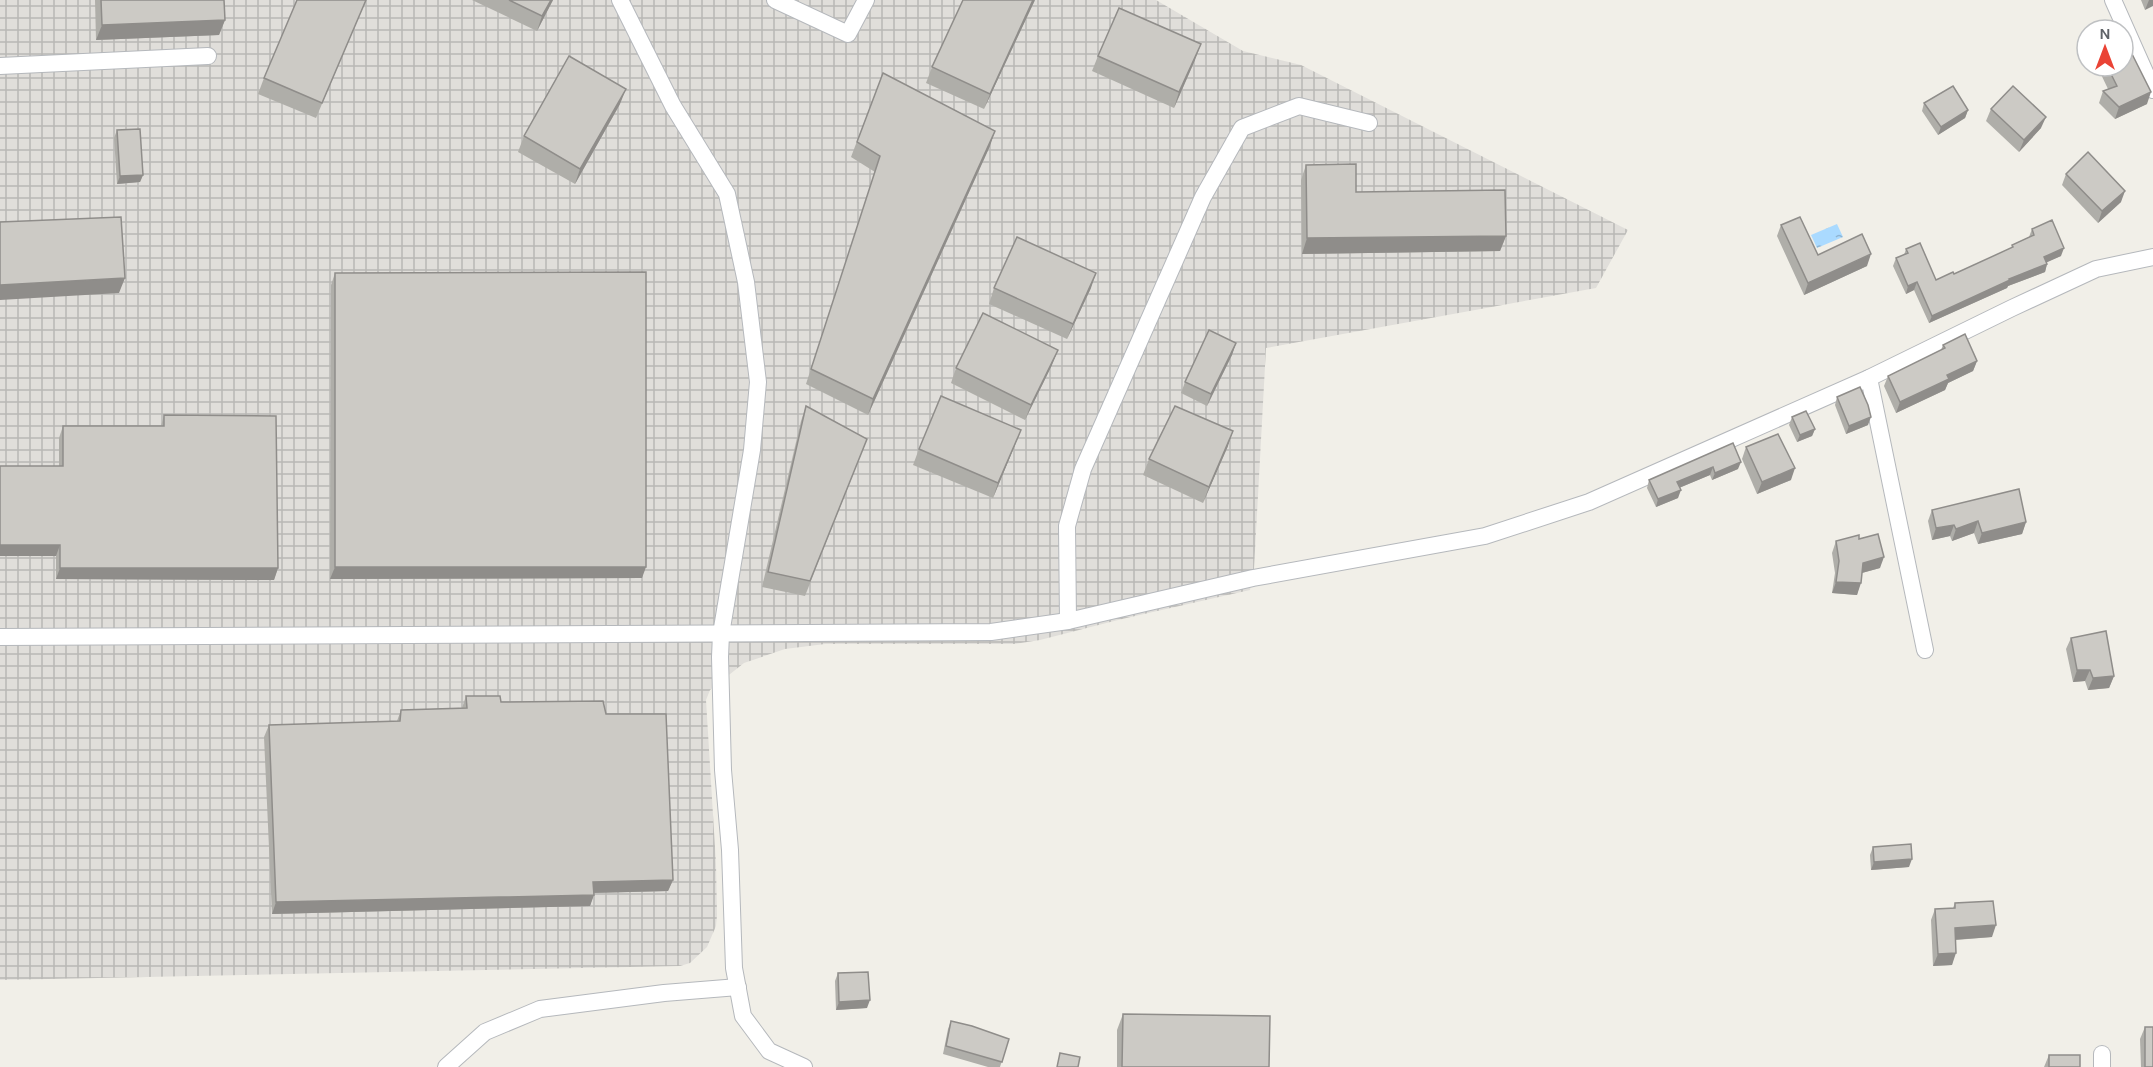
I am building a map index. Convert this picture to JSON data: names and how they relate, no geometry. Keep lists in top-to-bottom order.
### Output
{
  "north": "top"
}
